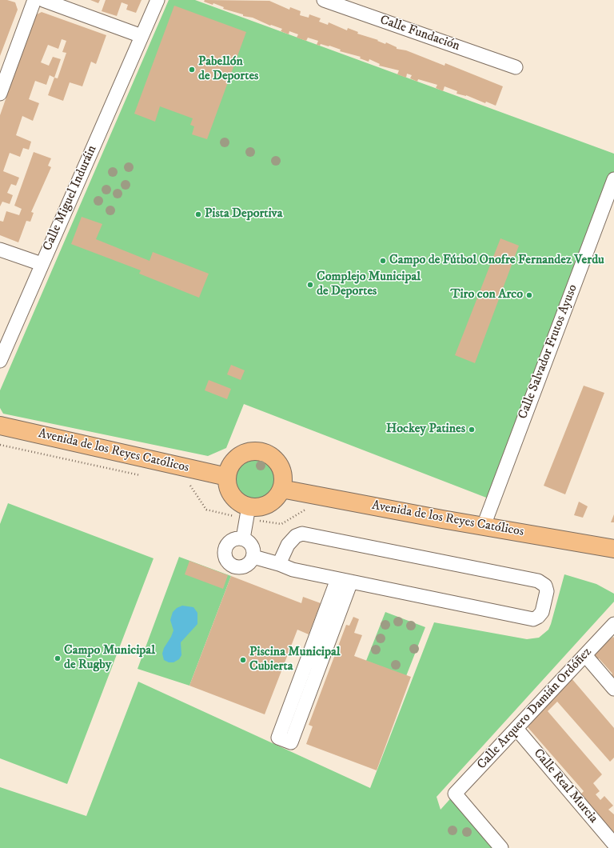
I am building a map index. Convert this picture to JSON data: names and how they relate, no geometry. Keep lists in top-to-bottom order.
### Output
{
  "streets": {
    "main road": ["Avenida de los Reyes Católicos"],
    "street": [
      "Calle Fundación",
      "Calle Miguel Induráin",
      "Calle Salvador Frutos Ayuso",
      "Calle Arquero Damián Ordóñez",
      "Calle Real Murcia"
    ]
  },
  "crossings": [
    ["Calle Salvador Frutos Ayuso", "Avenida de los Reyes Católicos"],
    ["Calle Arquero Damián Ordóñez", "Calle Real Murcia"]
  ],
  "places": [
    "Pabellón de Deportes",
    "Pista Deportiva",
    "Campo de Fútbol Onofre Fernandez Verdu",
    "Complejo Municipal de Deportes",
    "Tiro con Arco",
    "Hockey Patines",
    "Campo Municipal de Rugby",
    "Piscina Municipal Cubierta"
  ]
}
